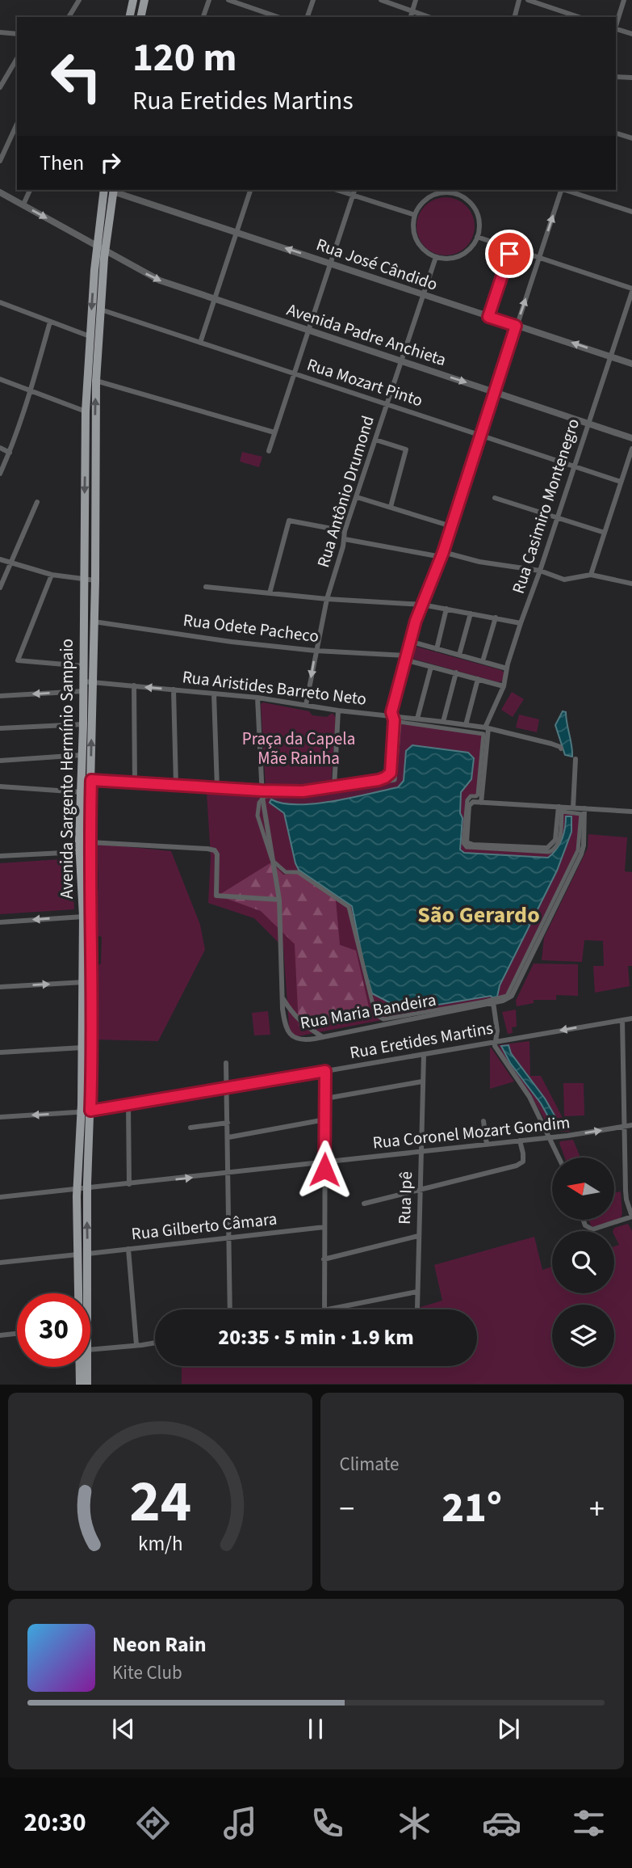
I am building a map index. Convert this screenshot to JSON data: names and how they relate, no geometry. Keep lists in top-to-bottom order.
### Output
{
  "streets": {
    "main road": ["Avenida Sargento Hermínio Sampaio"],
    "street": [
      "Rua José Cândido",
      "Avenida Padre Anchieta",
      "Rua Mozart Pinto",
      "Rua Antônio Drumond",
      "Rua Casimiro Montenegro",
      "Rua Odete Pacheco",
      "Rua Aristides Barreto Neto",
      "Rua Maria Bandeira",
      "Rua Eretides Martins",
      "Rua Coronel Mozart Gondim",
      "Rua Ipê",
      "Rua Gilberto Câmara"
    ]
  },
  "crossings": [
    ["Rua José Cândido", "Rua Antônio Drumond"],
    ["Rua José Cândido", "Rua Casimiro Montenegro"],
    ["Rua José Cândido", "Avenida Sargento Hermínio Sampaio"],
    ["Avenida Padre Anchieta", "Rua Antônio Drumond"],
    ["Avenida Padre Anchieta", "Rua Casimiro Montenegro"],
    ["Avenida Padre Anchieta", "Avenida Sargento Hermínio Sampaio"],
    ["Rua Mozart Pinto", "Rua Antônio Drumond"],
    ["Rua Mozart Pinto", "Rua Casimiro Montenegro"],
    ["Rua Mozart Pinto", "Avenida Sargento Hermínio Sampaio"],
    ["Rua Antônio Drumond", "Rua Odete Pacheco"],
    ["Rua Antônio Drumond", "Rua Aristides Barreto Neto"],
    ["Rua Casimiro Montenegro", "Rua Odete Pacheco"],
    ["Rua Casimiro Montenegro", "Rua Aristides Barreto Neto"],
    ["Rua Odete Pacheco", "Avenida Sargento Hermínio Sampaio"],
    ["Rua Aristides Barreto Neto", "Avenida Sargento Hermínio Sampaio"],
    ["Avenida Sargento Hermínio Sampaio", "Rua Eretides Martins"],
    ["Avenida Sargento Hermínio Sampaio", "Rua Coronel Mozart Gondim"],
    ["Avenida Sargento Hermínio Sampaio", "Rua Gilberto Câmara"],
    ["Rua Eretides Martins", "Rua Ipê"],
    ["Rua Coronel Mozart Gondim", "Rua Ipê"]
  ],
  "one_way": ["Rua José Cândido", "Avenida Padre Anchieta"],
  "districts": ["São Gerardo"],
  "parks": ["Praça da Capela Mãe Rainha"],
  "north": "left",
  "page": {
    "turn": ["120 m", "Rua Eretides Martins"],
    "then": "Then",
    "limit": "30",
    "trip": "20:35 · 5 min · 1.9 km",
    "tile": "Climate",
    "heat": ["−", "21°", "+"],
    "song": ["Neon Rain", "Kite Club"],
    "tabs": "20:30",
    "gauge": ["24", "km/h"]
  }
}
